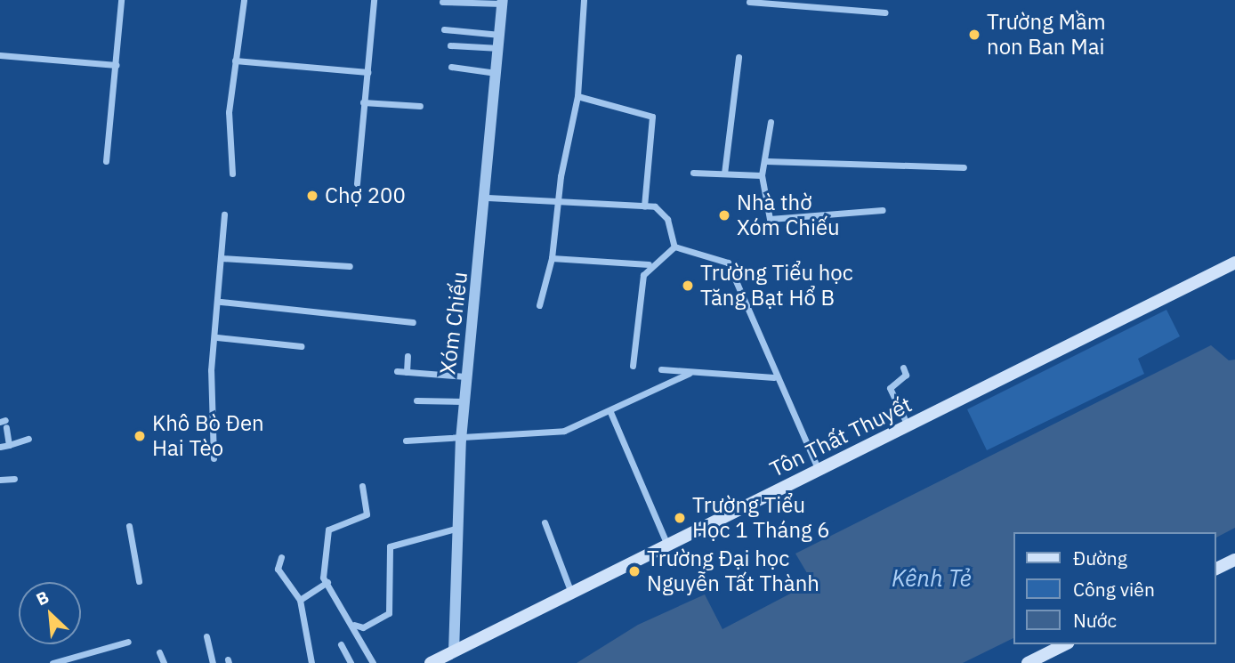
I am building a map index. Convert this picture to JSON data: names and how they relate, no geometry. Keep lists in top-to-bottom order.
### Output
{
  "streets": {
    "main road": ["Tôn Thất Thuyết"],
    "street": ["Xóm Chiếu"]
  },
  "crossings": [
    ["Xóm Chiếu", "Tôn Thất Thuyết"]
  ],
  "water": ["Kênh Tẻ"],
  "places": [
    "Trường Mầm non Ban Mai",
    "Chợ 200",
    "Nhà thờ Xóm Chiếu",
    "Trường Tiểu học Tăng Bạt Hổ B",
    "Khô Bò Đen Hai Tèo",
    "Trường Tiểu Học 1 Tháng 6",
    "Trường Đại học Nguyễn Tất Thành"
  ],
  "legend": ["Đường", "Công viên", "Nước"],
  "north": "top left"
}
